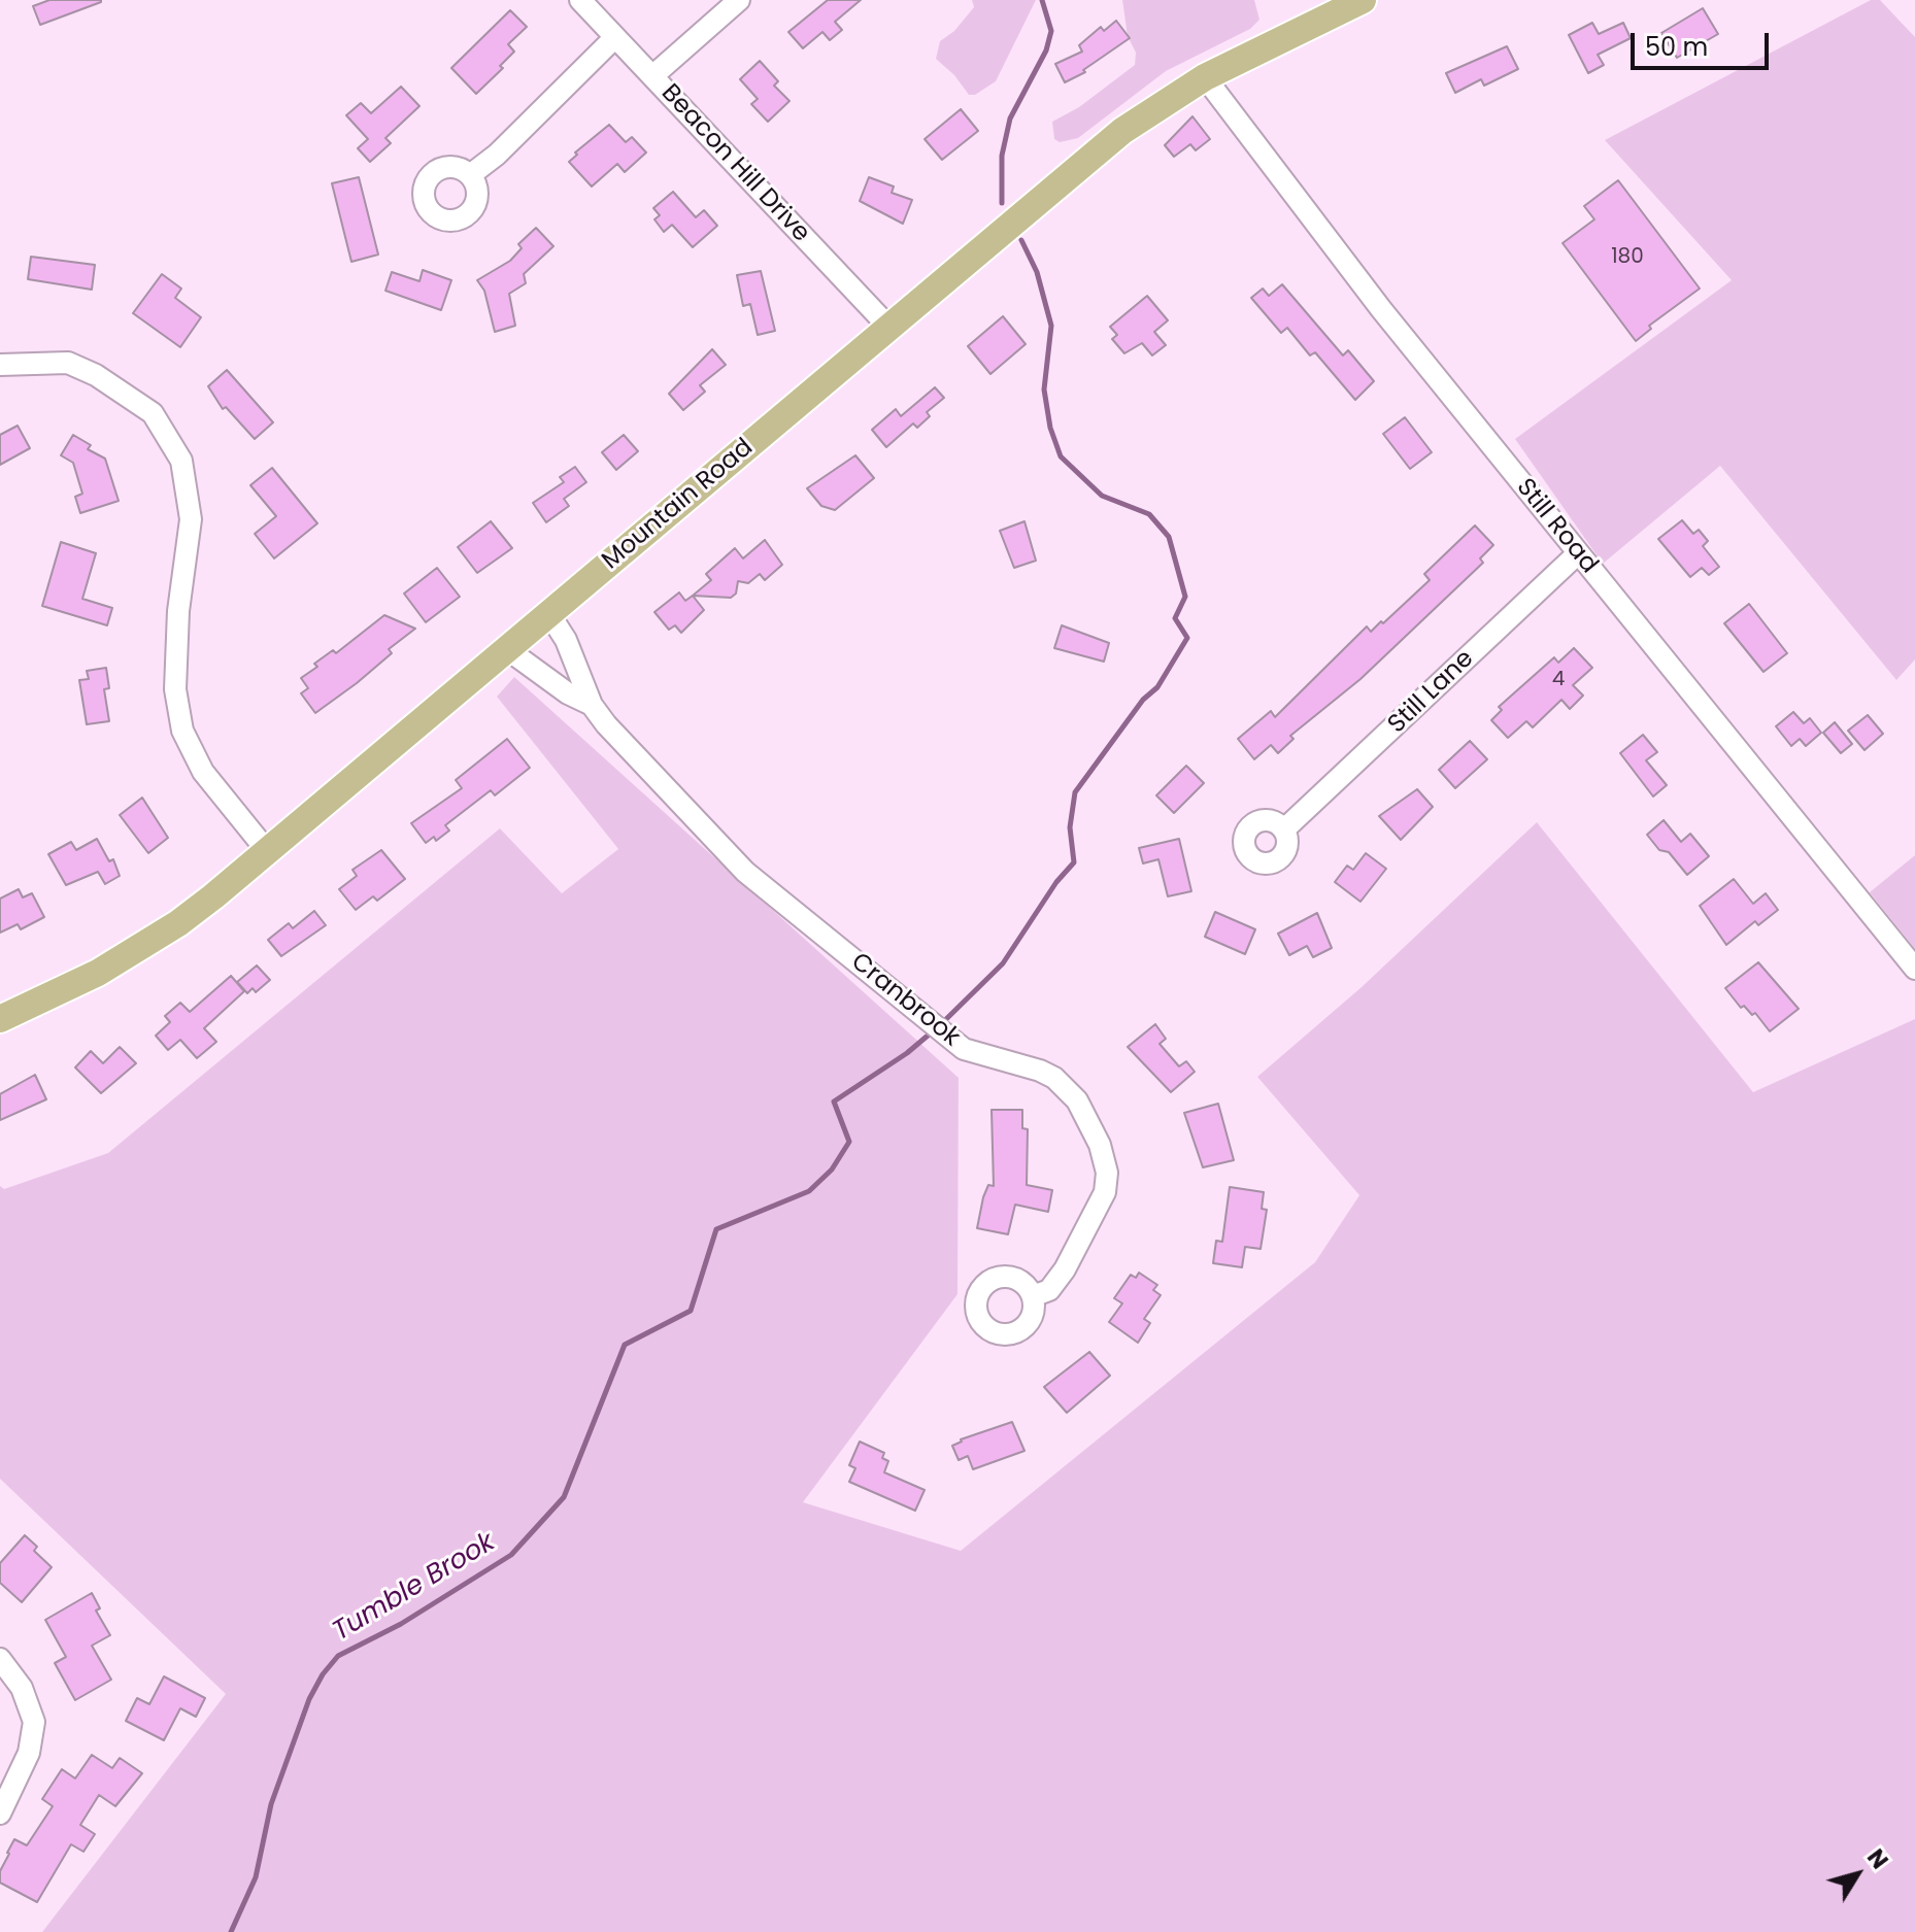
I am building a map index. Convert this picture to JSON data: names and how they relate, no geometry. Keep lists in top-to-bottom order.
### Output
{
  "streets": {
    "main road": ["Mountain Road"],
    "street": [
      "Beacon Hill Drive",
      "Still Road",
      "Still Lane",
      "Cranbrook"
    ]
  },
  "crossings": [
    ["Beacon Hill Drive", "Mountain Road"],
    ["Mountain Road", "Still Road"],
    ["Mountain Road", "Cranbrook"],
    ["Still Road", "Still Lane"]
  ],
  "water": ["Tumble Brook"],
  "house_numbers": ["180", "4"],
  "scale_bar": "50 m",
  "north": "top right"
}
